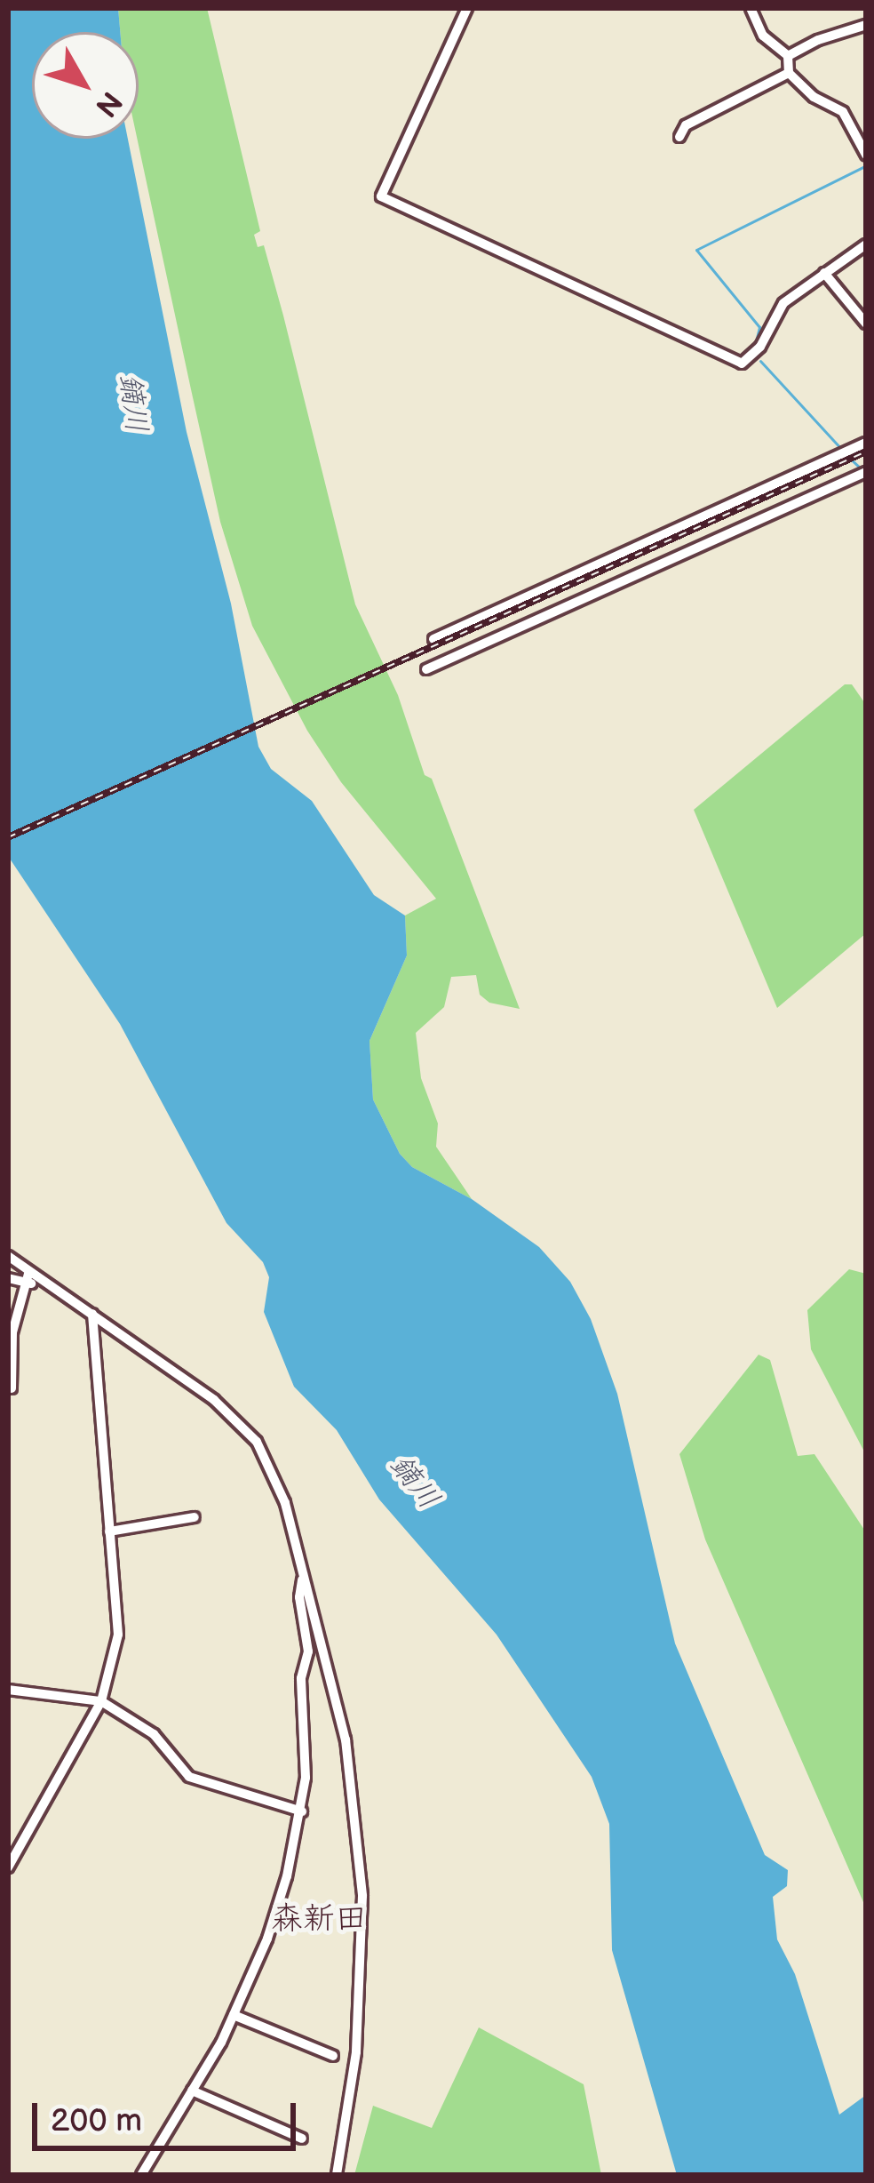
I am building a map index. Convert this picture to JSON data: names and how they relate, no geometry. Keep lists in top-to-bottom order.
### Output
{
  "districts": ["森新田"],
  "water": ["鏑川"],
  "scale_bar": "200 m",
  "north": "bottom right"
}
